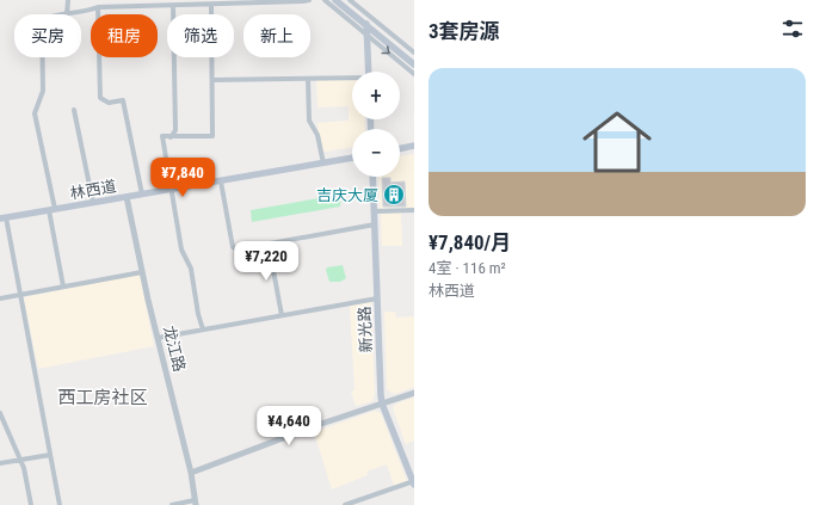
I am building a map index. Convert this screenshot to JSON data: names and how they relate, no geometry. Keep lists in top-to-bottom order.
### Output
{
  "streets": {
    "main road": ["林西道", "新光路"],
    "street": ["龙江路"]
  },
  "crossings": [
    ["林西道", "龙江路"]
  ],
  "districts": ["西工房社区"],
  "places": {
    "building": ["吉庆大厦"]
  },
  "page": {
    "heading": "3套房源",
    "chip": [
      "买房",
      "租房",
      "筛选",
      "新上"
    ],
    "list": [
      {
        "name": "¥7,840/月",
        "note": "4室 · 116 m² · 林西道"
      }
    ],
    "map_buttons": ["+", "−"],
    "price": ["¥7,840", "¥7,220", "¥4,640"]
  }
}
